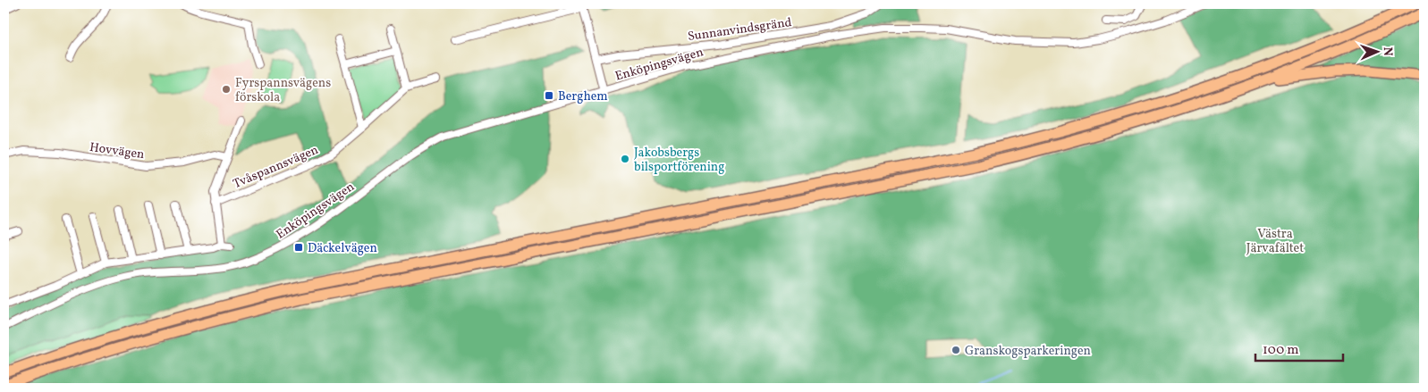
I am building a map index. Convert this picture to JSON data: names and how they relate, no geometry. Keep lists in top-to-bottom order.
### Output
{
  "streets": {
    "street": [
      "Sunnanvindsgränd",
      "Enköpingsvägen",
      "Hovvägen",
      "Tvåspannsvägen"
    ]
  },
  "parks": ["Västra Järvafältet"],
  "places": {
    "other": ["Fyrspannsvägens förskola", "Jakobsbergs bilsportförening", "Granskogsparkeringen"],
    "transit": ["Berghem", "Däckelvägen"]
  },
  "scale_bar": "100 m",
  "north": "right"
}
